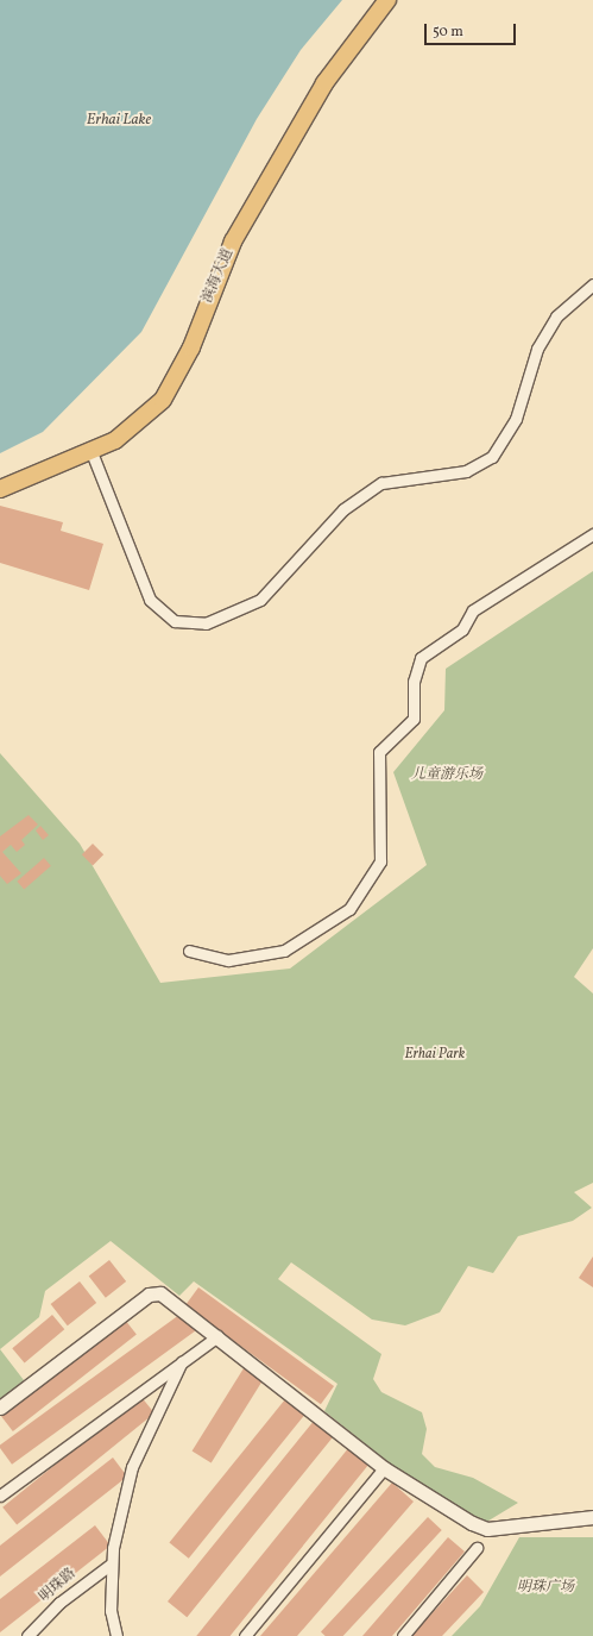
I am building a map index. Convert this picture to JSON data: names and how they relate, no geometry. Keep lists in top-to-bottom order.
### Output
{
  "streets": {
    "main road": ["滨海大道"],
    "street": ["明珠路"]
  },
  "water": ["Erhai Lake"],
  "parks": ["儿童游乐场", "Erhai Park", "明珠广场"],
  "scale_bar": "50 m"
}
